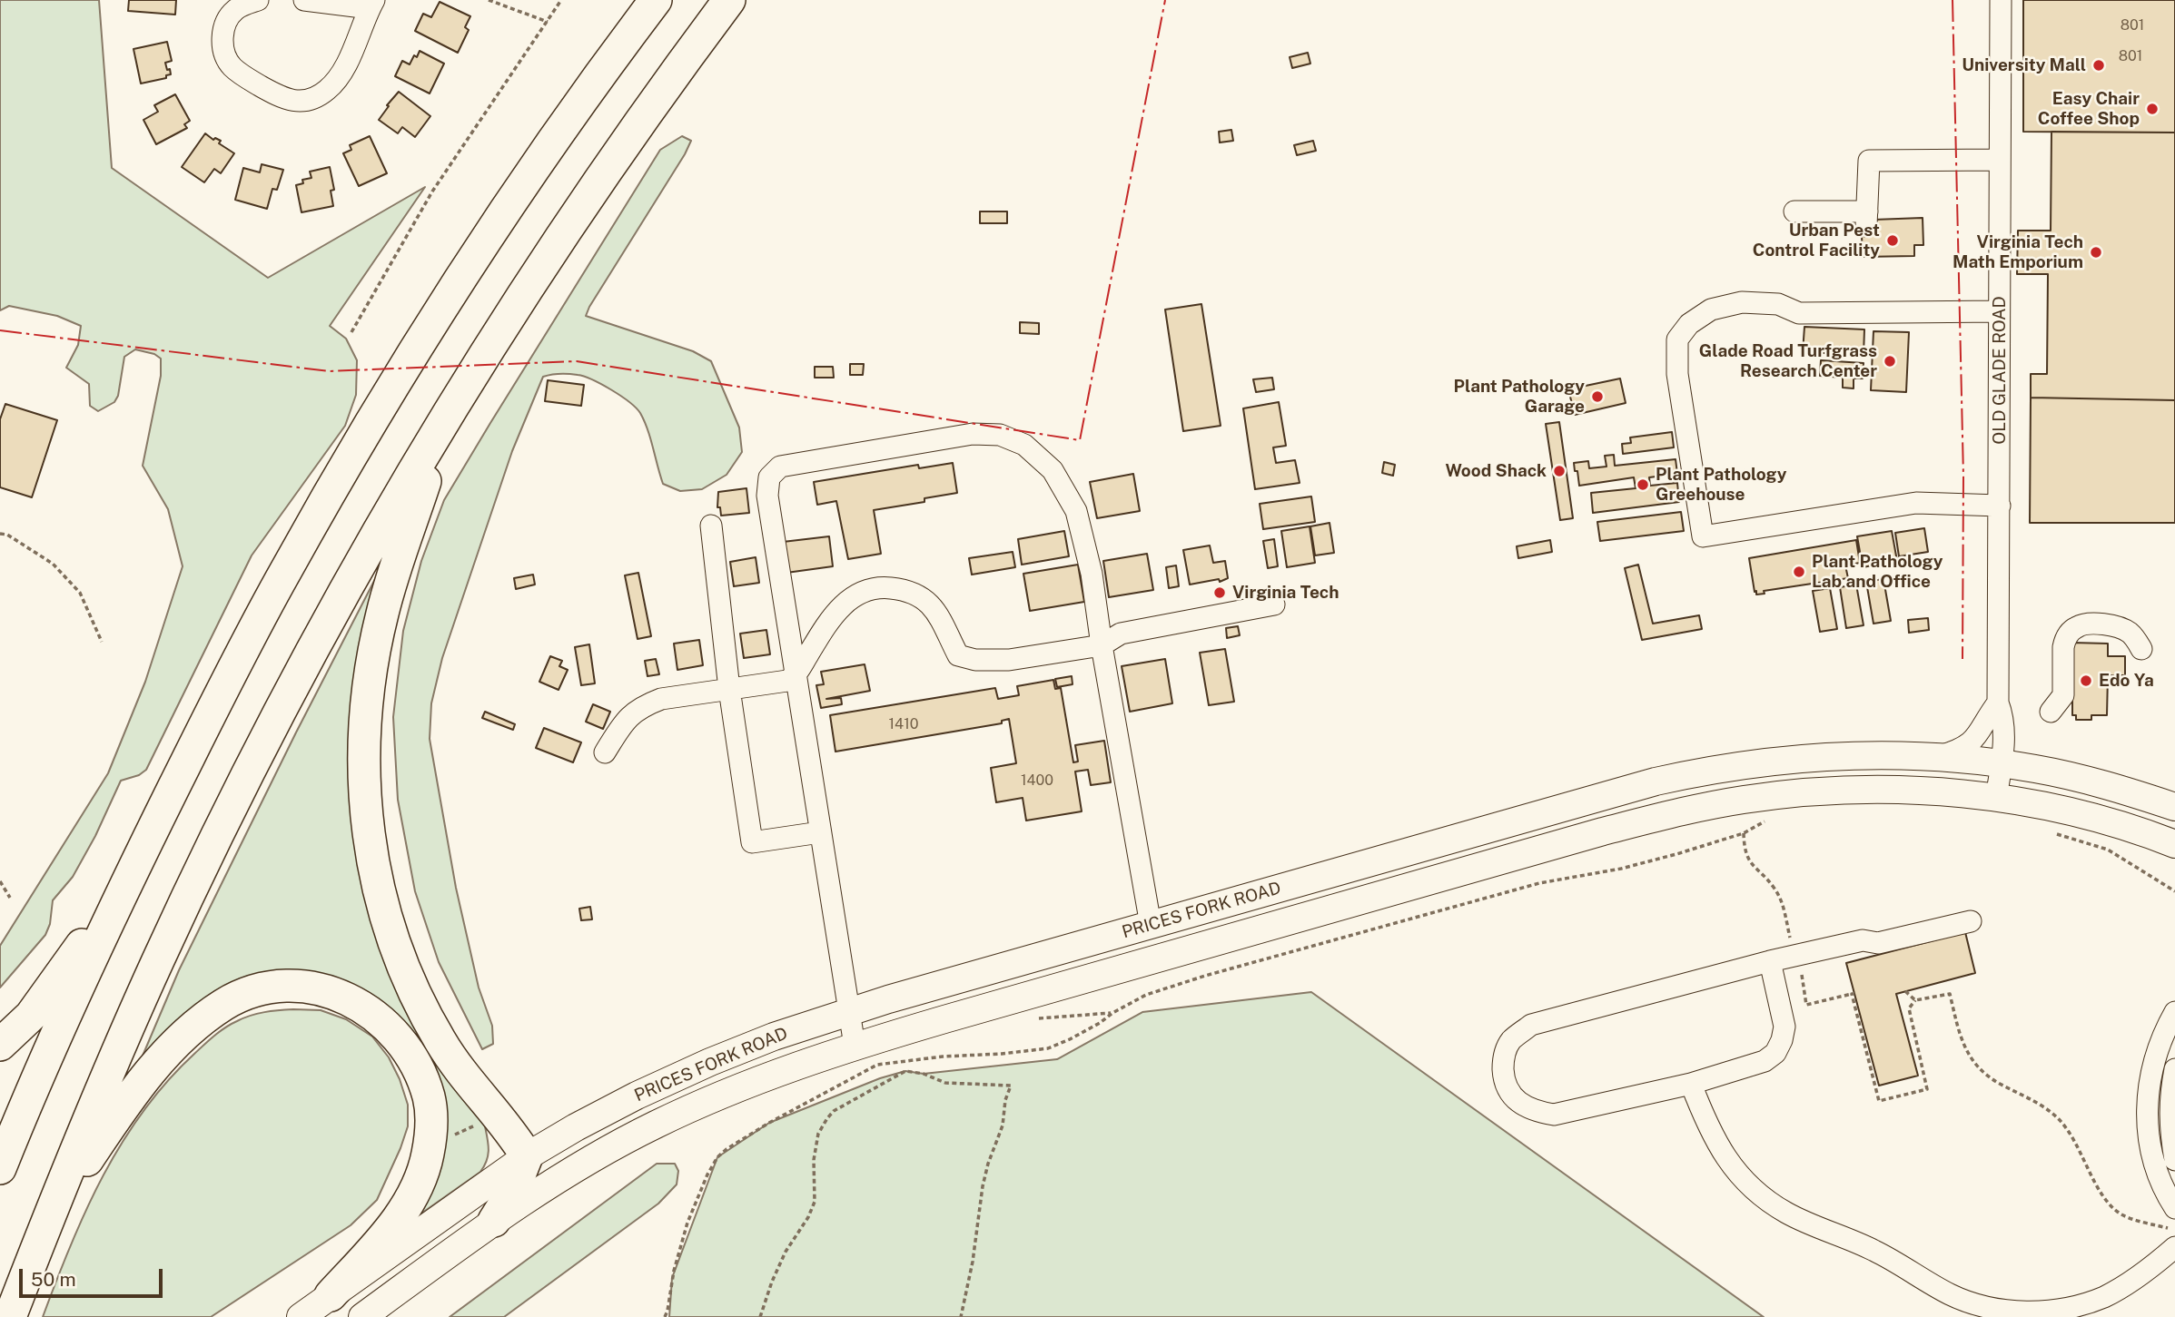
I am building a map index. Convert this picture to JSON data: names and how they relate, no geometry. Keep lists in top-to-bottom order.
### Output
{
  "streets": {
    "main road": ["PRICES FORK ROAD"],
    "street": ["OLD GLADE ROAD"]
  },
  "crossings": [
    ["OLD GLADE ROAD", "PRICES FORK ROAD"]
  ],
  "places": [
    "University Mall",
    "Easy Chair Coffee Shop",
    "Urban Pest Control Facility",
    "Virginia Tech Math Emporium",
    "Glade Road Turfgrass Research Center",
    "Plant Pathology Garage",
    "Wood Shack",
    "Plant Pathology Greehouse",
    "Plant Pathology Lab and Office",
    "Virginia Tech",
    "Edo Ya"
  ],
  "house_numbers": [
    "801",
    "801",
    "1410",
    "1400"
  ],
  "scale_bar": "50 m"
}
